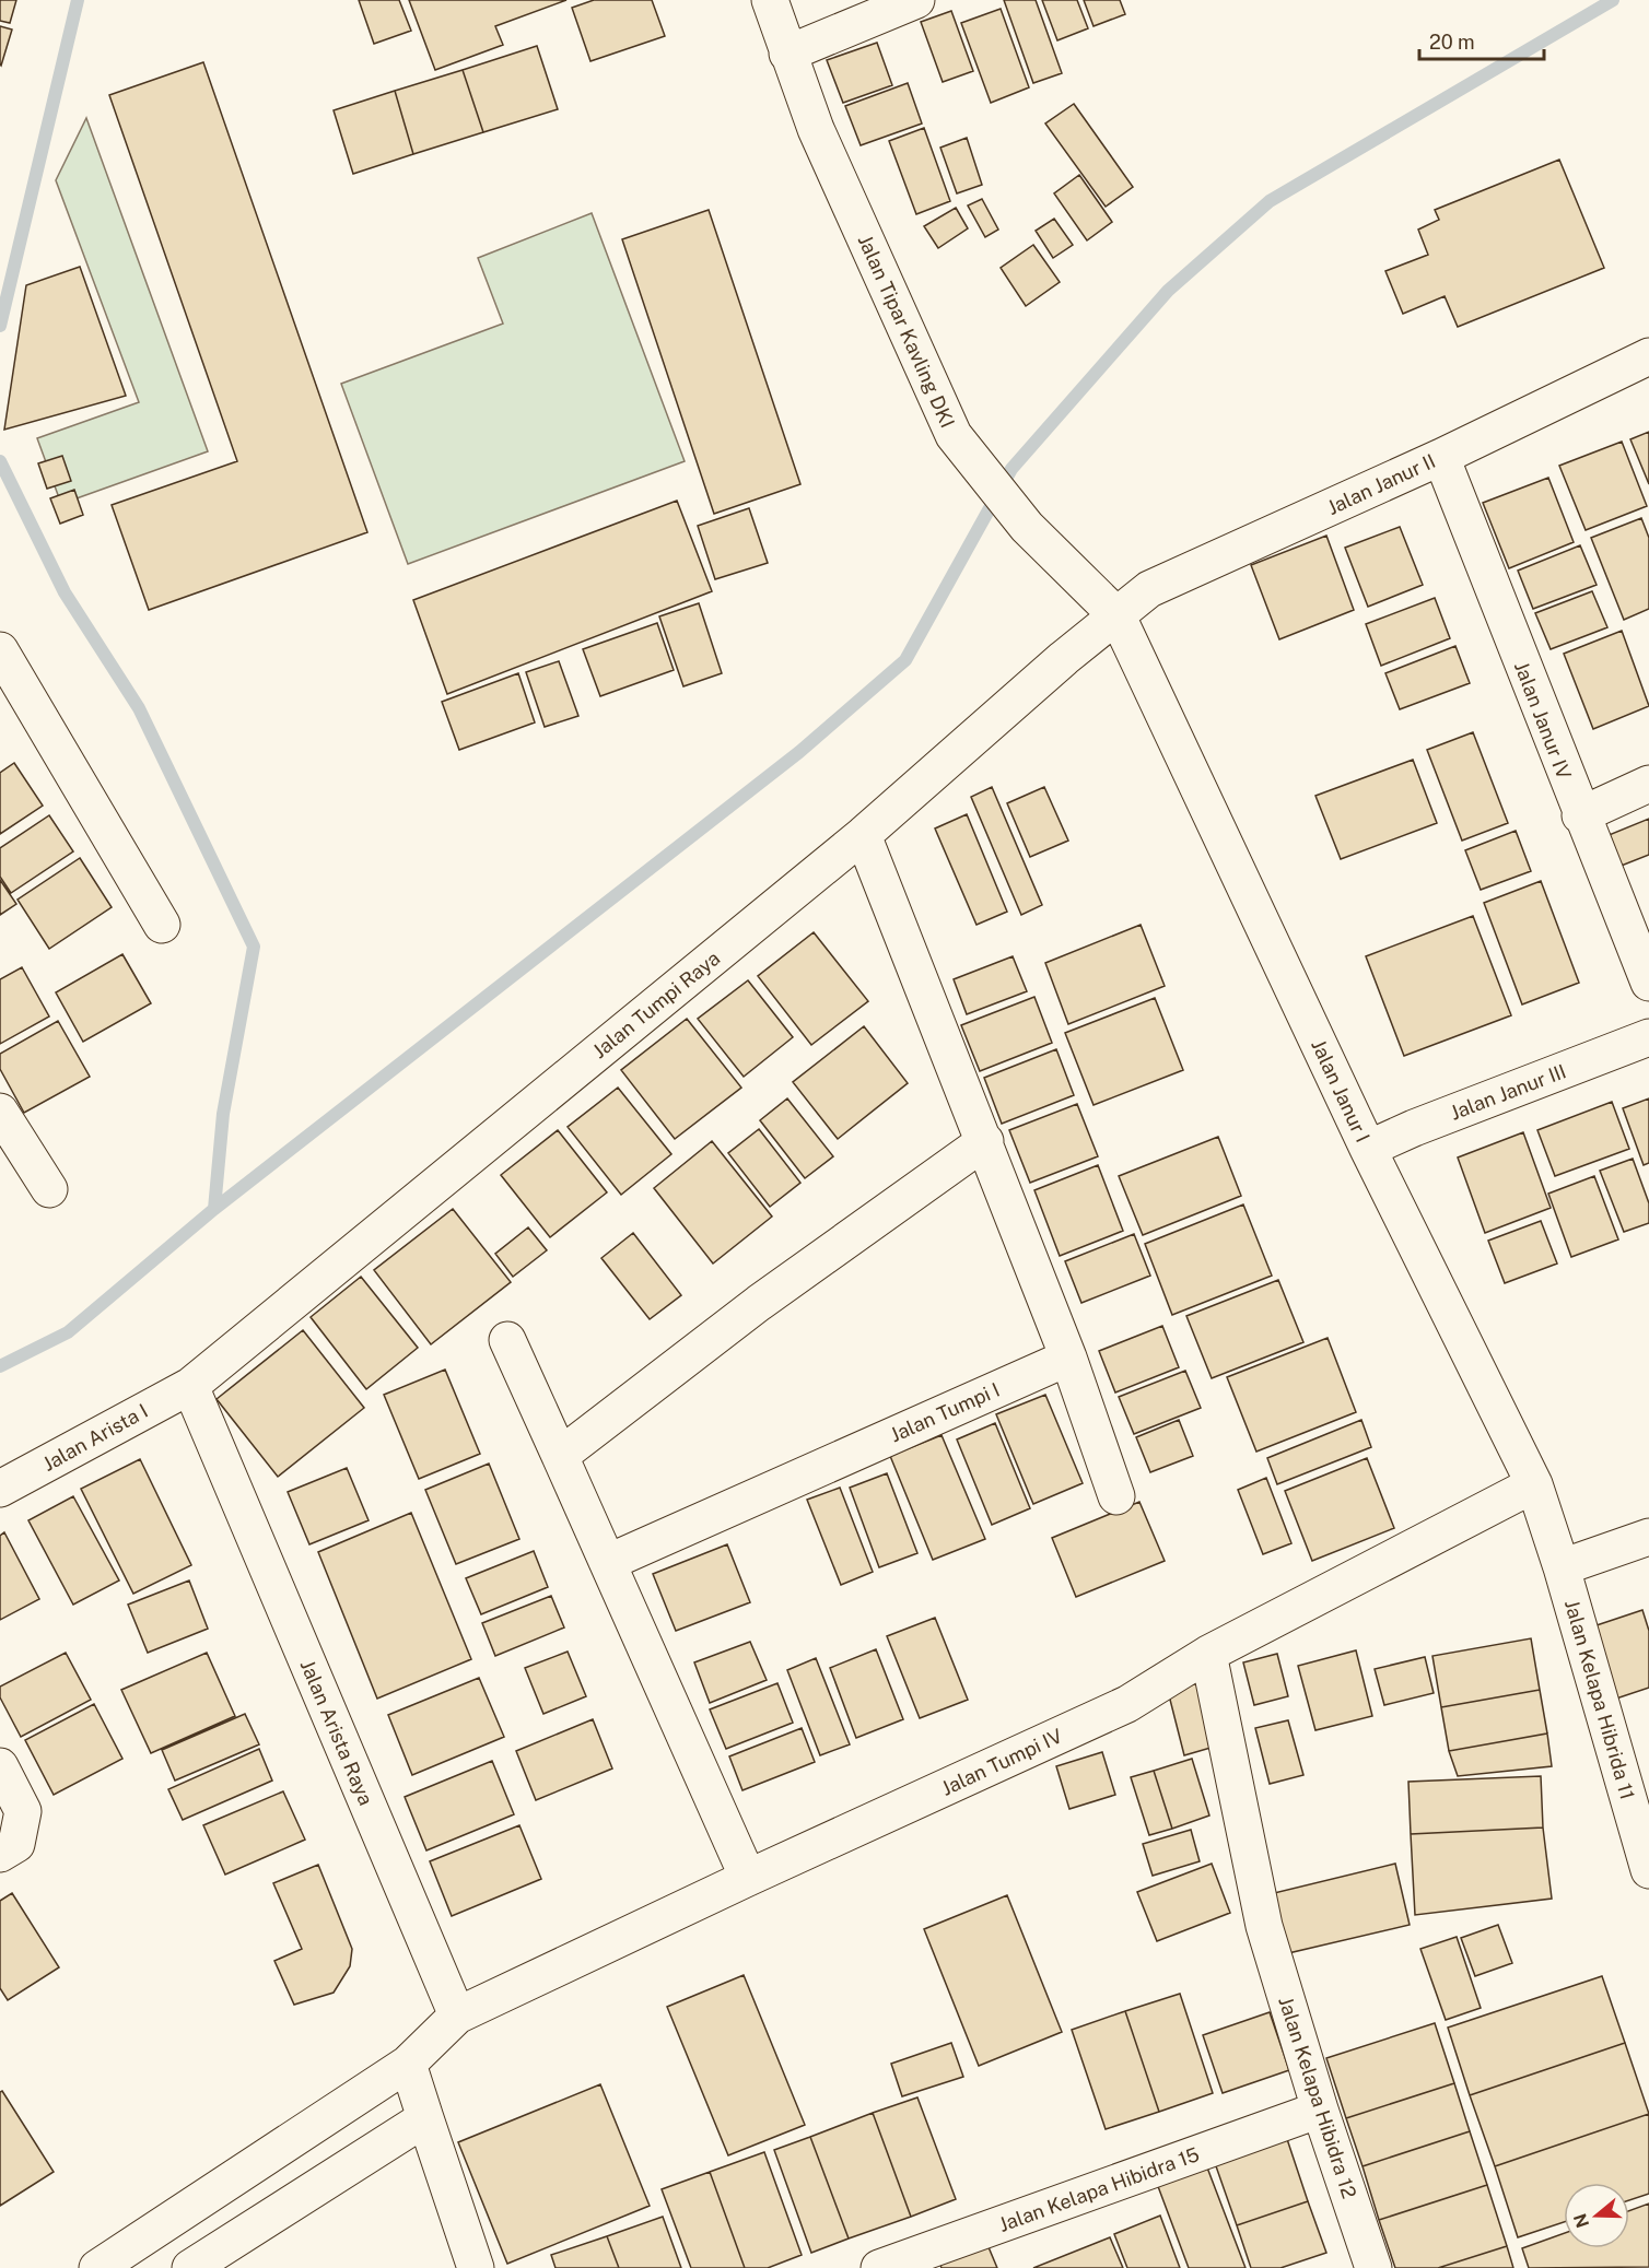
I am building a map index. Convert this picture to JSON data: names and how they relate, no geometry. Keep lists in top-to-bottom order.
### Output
{
  "streets": {
    "street": [
      "Jalan Tipar Kavling DKI",
      "Jalan Janur II",
      "Jalan Janur IV",
      "Jalan Tumpi Raya",
      "Jalan Janur I",
      "Jalan Janur III",
      "Jalan Tumpi I",
      "Jalan Arista I",
      "Jalan Kelapa Hibrida 11",
      "Jalan Arista Raya",
      "Jalan Tumpi IV",
      "Jalan Kelapa Hibidra 12",
      "Jalan Kelapa Hibidra 15"
    ]
  },
  "crossings": [
    ["Jalan Tipar Kavling DKI", "Jalan Janur II"],
    ["Jalan Tipar Kavling DKI", "Jalan Tumpi Raya"],
    ["Jalan Tipar Kavling DKI", "Jalan Janur I"],
    ["Jalan Janur II", "Jalan Janur IV"],
    ["Jalan Janur II", "Jalan Tumpi Raya"],
    ["Jalan Janur II", "Jalan Janur I"],
    ["Jalan Tumpi Raya", "Jalan Janur I"],
    ["Jalan Tumpi Raya", "Jalan Arista I"],
    ["Jalan Tumpi Raya", "Jalan Arista Raya"],
    ["Jalan Janur I", "Jalan Janur III"],
    ["Jalan Janur I", "Jalan Kelapa Hibrida 11"],
    ["Jalan Janur I", "Jalan Tumpi IV"],
    ["Jalan Arista I", "Jalan Arista Raya"],
    ["Jalan Arista Raya", "Jalan Tumpi IV"],
    ["Jalan Tumpi IV", "Jalan Kelapa Hibidra 12"],
    ["Jalan Kelapa Hibidra 12", "Jalan Kelapa Hibidra 15"]
  ],
  "scale_bar": "20 m",
  "north": "left"
}
